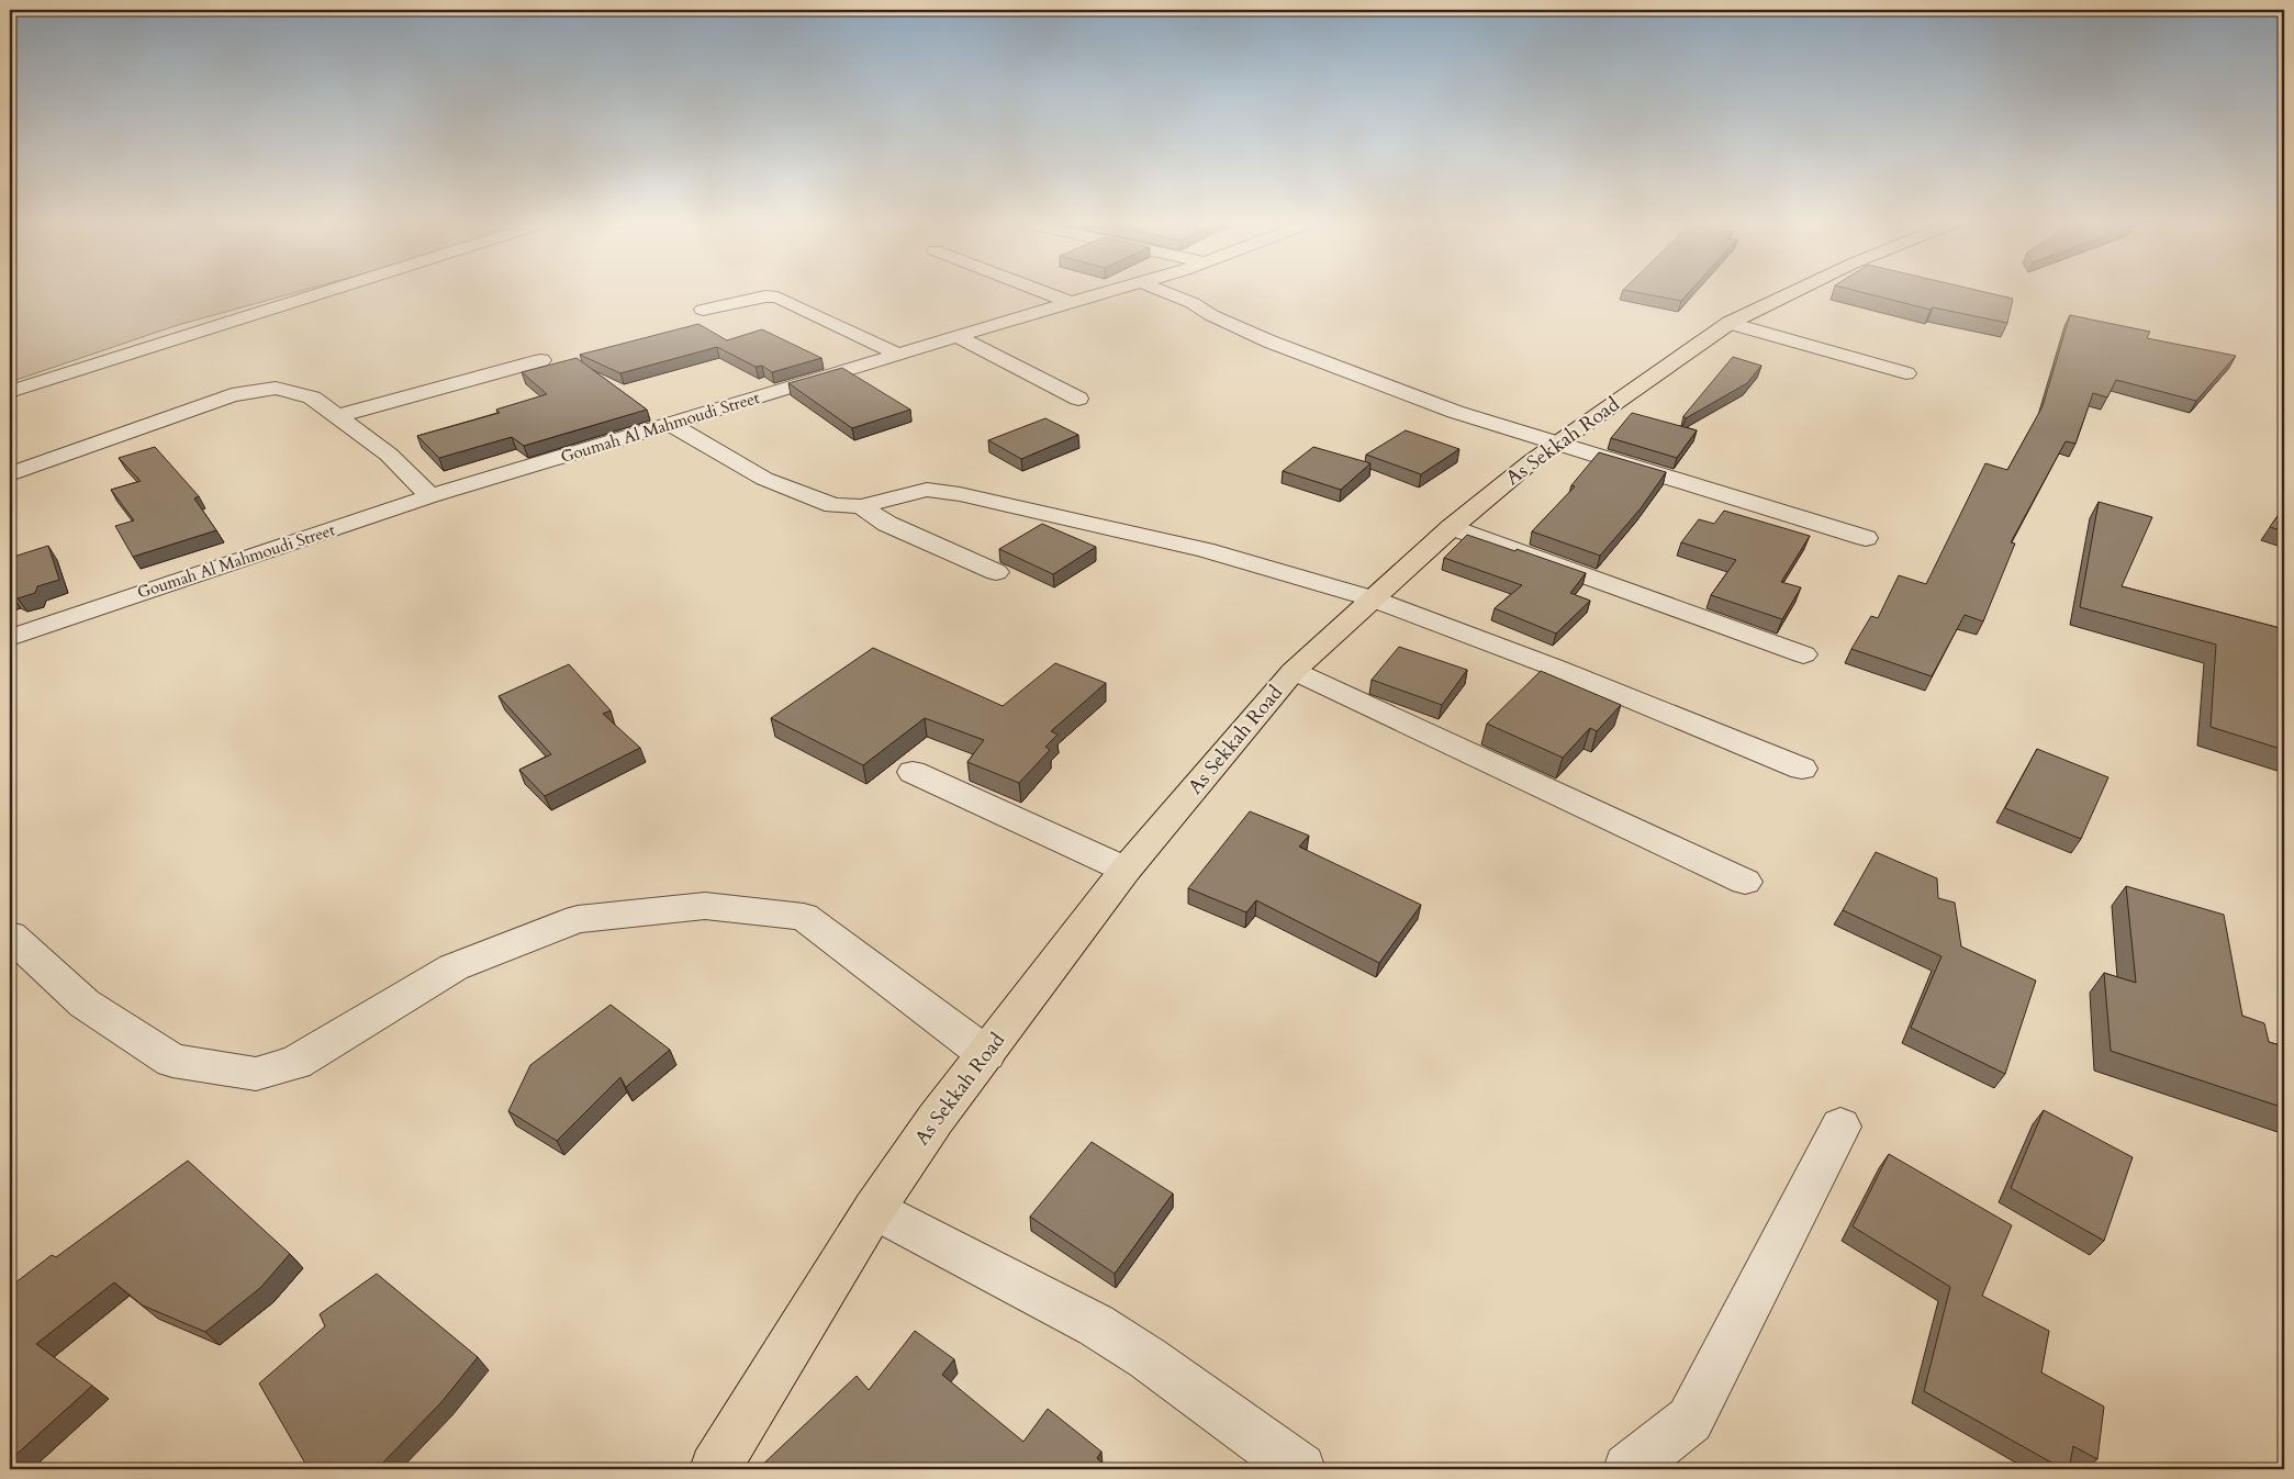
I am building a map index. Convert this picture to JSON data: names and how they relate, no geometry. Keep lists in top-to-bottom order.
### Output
{
  "streets": {
    "main road": ["As Sekkah Road"],
    "street": ["Ḡoumah Al Mahmoudi Street"]
  }
}
